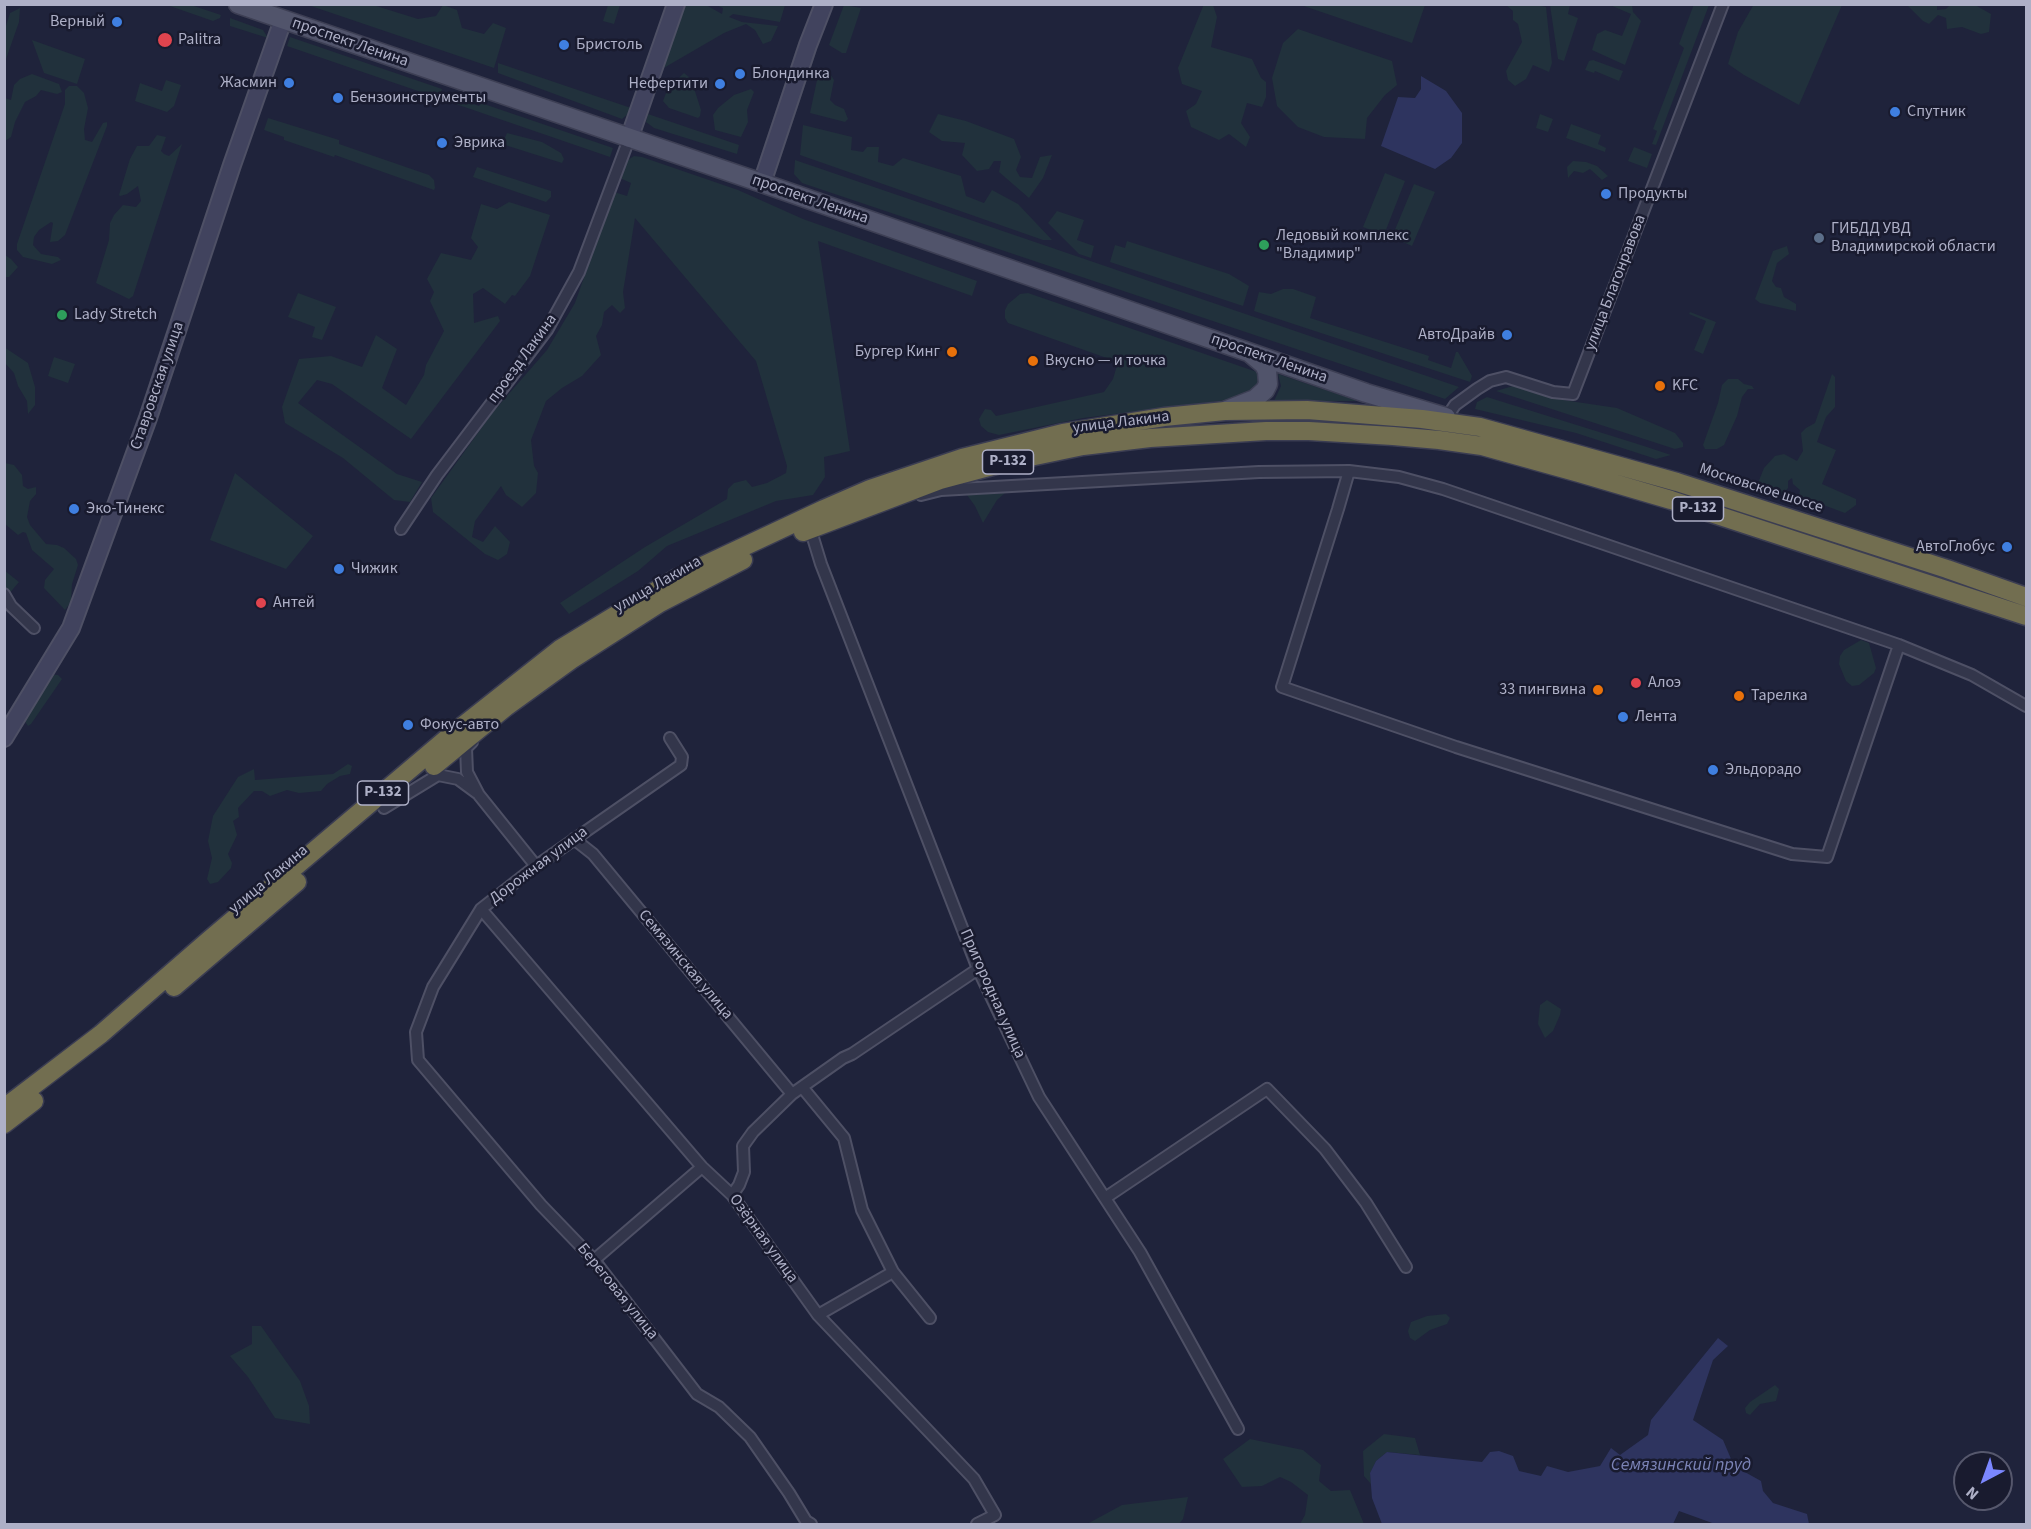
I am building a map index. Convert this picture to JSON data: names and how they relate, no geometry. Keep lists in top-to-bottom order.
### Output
{
  "streets": {
    "highway": ["улица Лакина", "Р-132", "Московское шоссе"],
    "main road": ["проспект Ленина"],
    "street": [
      "улица Благонравова",
      "проезд Лакина",
      "Ставровская улица",
      "Дорожная улица",
      "Семязинская улица",
      "Пригородная улица",
      "Озёрная улица",
      "Береговая улица"
    ]
  },
  "crossings": [
    ["проспект Ленина", "улица Благонравова"],
    ["проспект Ленина", "проезд Лакина"],
    ["проспект Ленина", "Ставровская улица"],
    ["проспект Ленина", "улица Лакина"],
    ["проспект Ленина", "Р-132"],
    ["улица Благонравова", "улица Лакина"],
    ["улица Лакина", "Р-132"],
    ["улица Лакина", "Московское шоссе"],
    ["улица Лакина", "Пригородная улица"],
    ["Дорожная улица", "Семязинская улица"],
    ["Дорожная улица", "Озёрная улица"],
    ["Дорожная улица", "Береговая улица"]
  ],
  "water": ["Семязинский пруд"],
  "places": [
    "Верный",
    "Palitra",
    "Бристоль",
    "Блондинка",
    "Жасмин",
    "Нефертити",
    "Бензоинструменты",
    "Спутник",
    "Эврика",
    "Продукты",
    "ГИБДД УВД Владимирской области",
    "Ледовый комплекс \"Владимир\"",
    "Lady Stretch",
    "АвтоДрайв",
    "Бургер Кинг",
    "Вкусно — и точка",
    "KFC",
    "Эко-Тинекс",
    "АвтоГлобус",
    "Чижик",
    "Антей",
    "Алоэ",
    "33 пингвина",
    "Тарелка",
    "Лента",
    "Фокус-авто",
    "Эльдорадо"
  ],
  "north": "bottom left"
}
